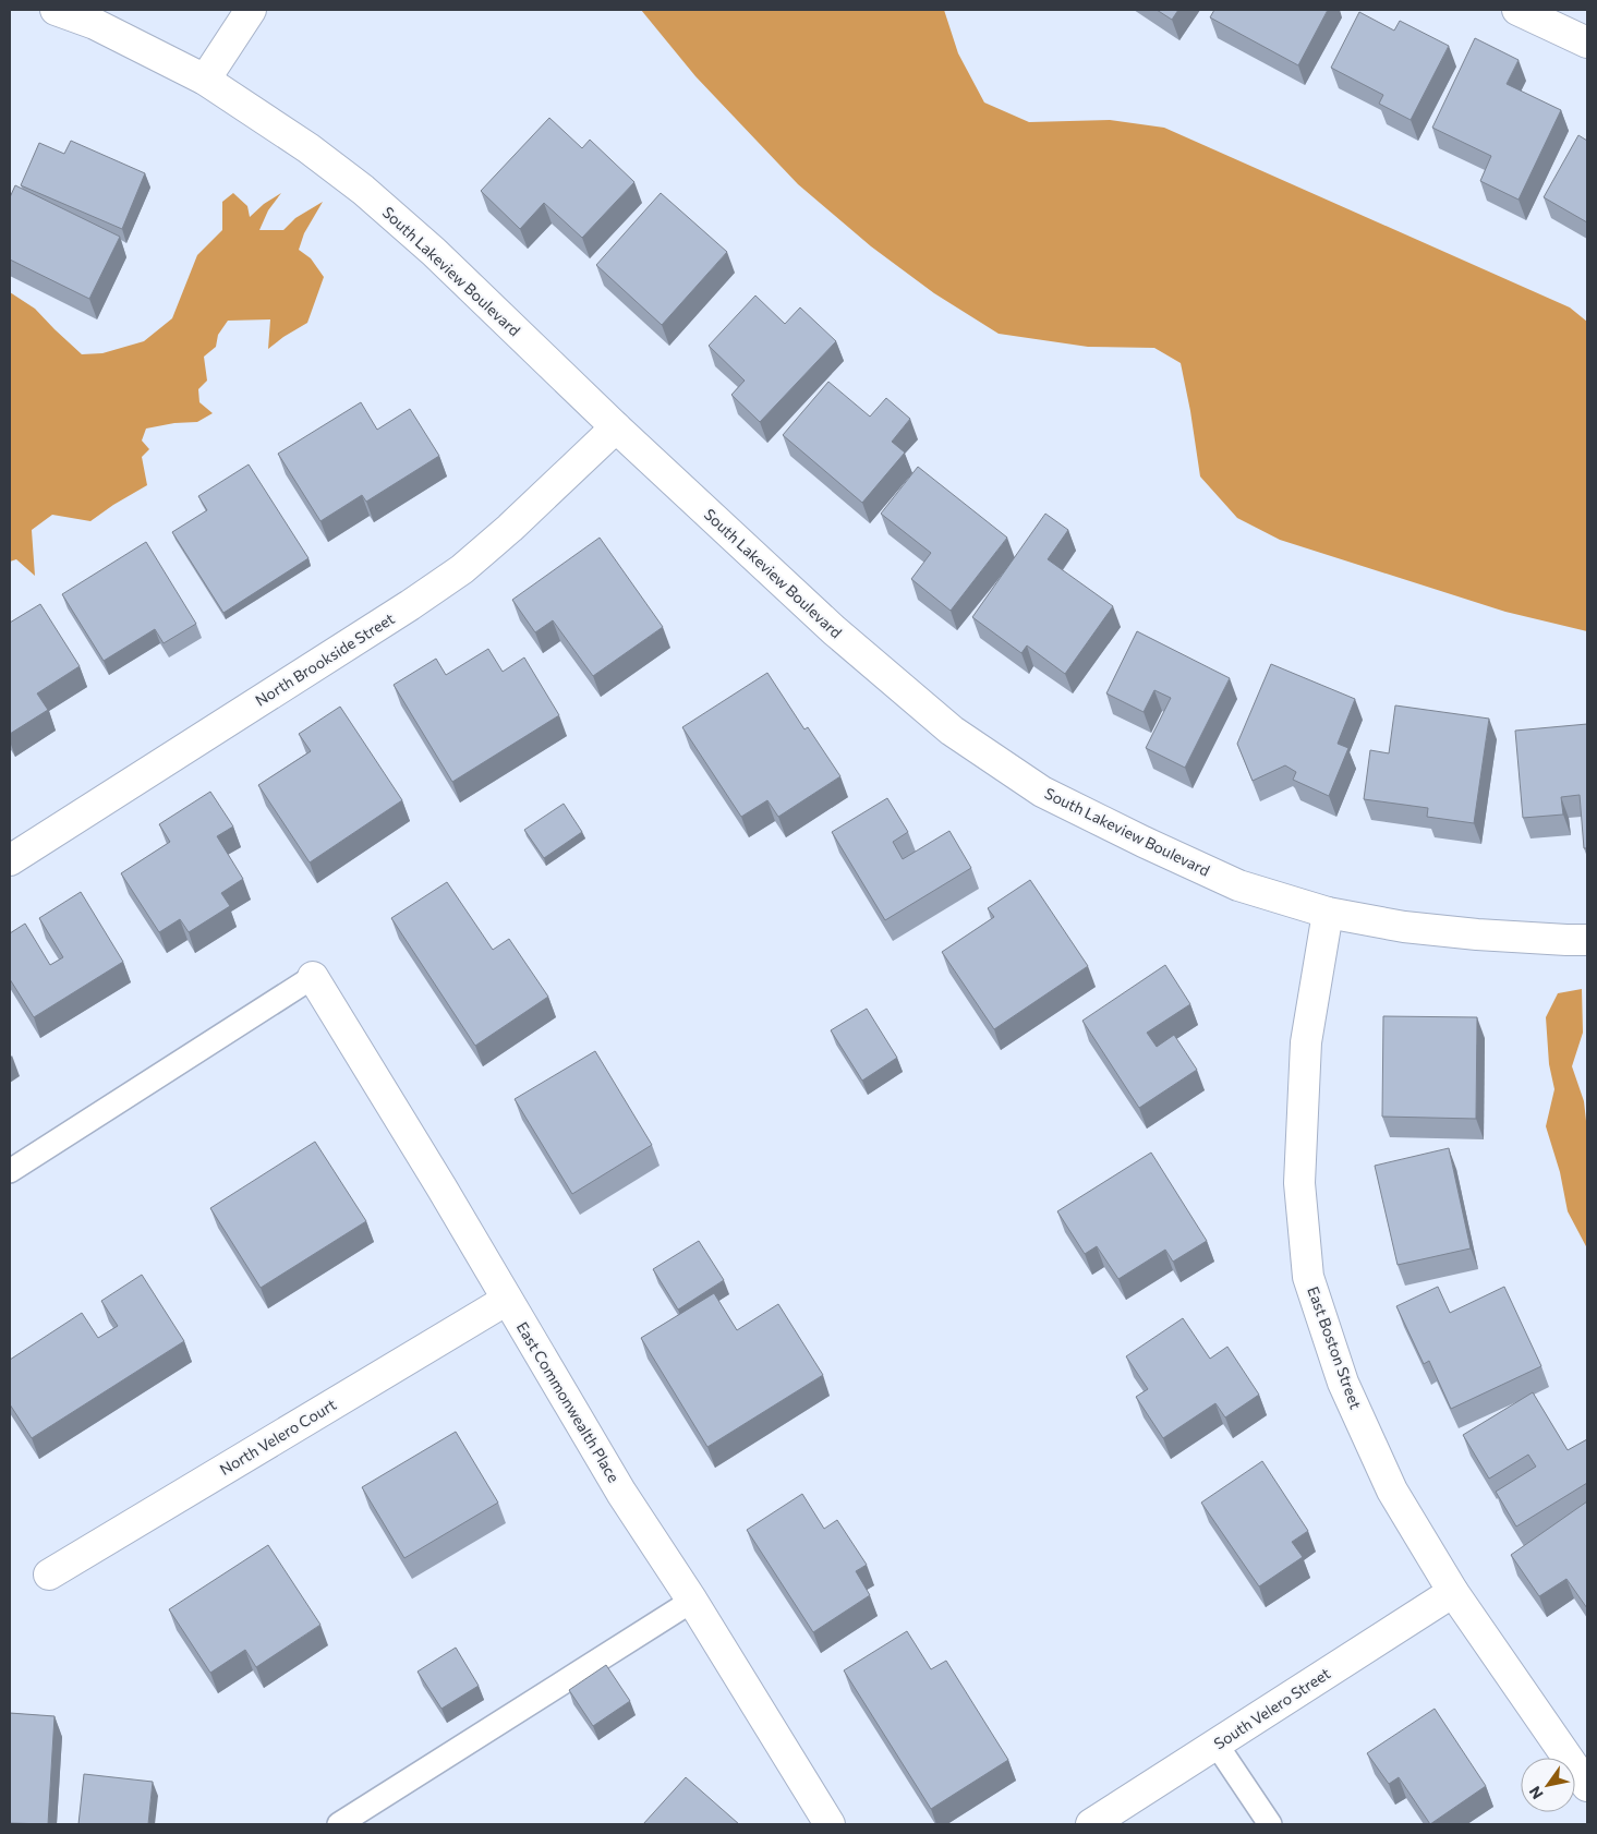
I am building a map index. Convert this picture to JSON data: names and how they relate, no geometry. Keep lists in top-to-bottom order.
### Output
{
  "streets": {
    "street": [
      "South Lakeview Boulevard",
      "North Brookside Street",
      "East Boston Street",
      "East Commonwealth Place",
      "North Velero Court",
      "South Velero Street"
    ]
  },
  "crossings": [
    ["South Lakeview Boulevard", "North Brookside Street"],
    ["South Lakeview Boulevard", "East Boston Street"],
    ["East Boston Street", "South Velero Street"],
    ["East Commonwealth Place", "North Velero Court"]
  ],
  "north": "bottom left"
}
